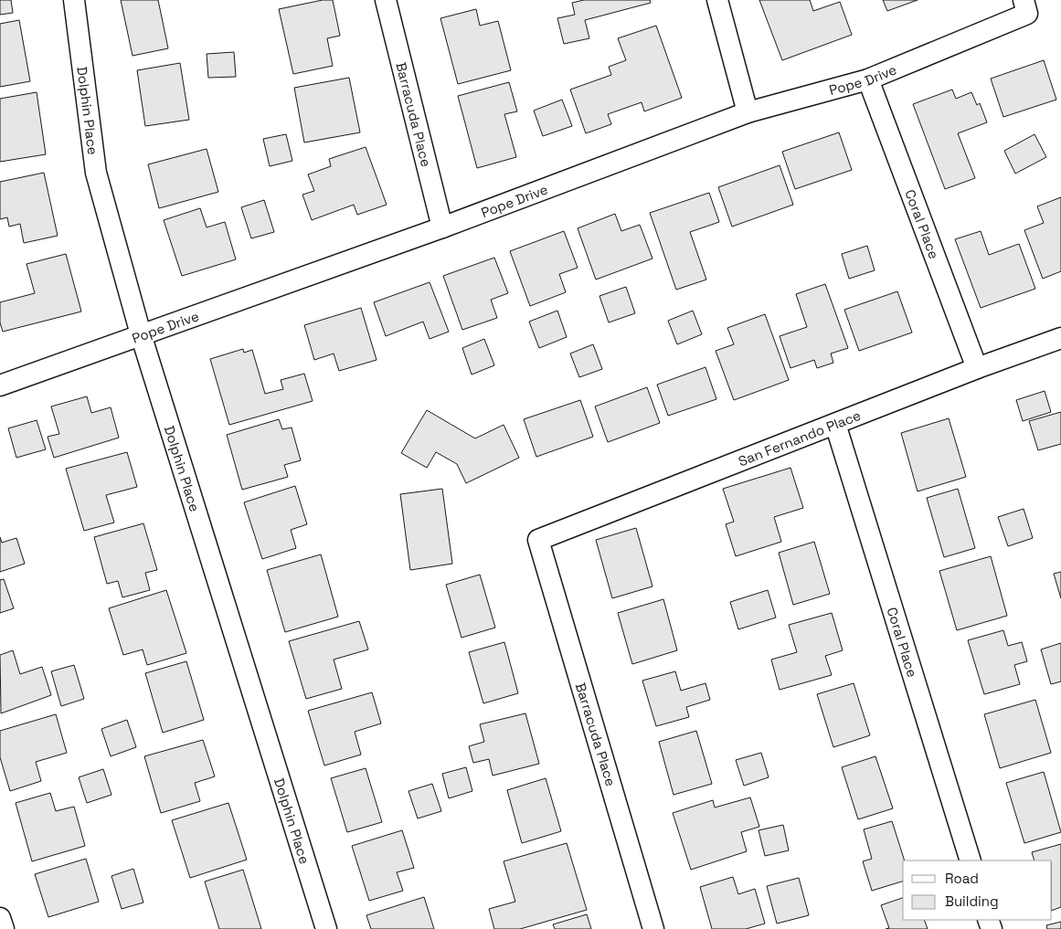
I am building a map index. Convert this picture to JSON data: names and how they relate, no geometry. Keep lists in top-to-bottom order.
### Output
{
  "streets": {
    "street": [
      "Pope Drive",
      "Dolphin Place",
      "Barracuda Place",
      "Coral Place",
      "San Fernando Place"
    ]
  },
  "crossings": [
    ["Pope Drive", "Dolphin Place"],
    ["Pope Drive", "Barracuda Place"],
    ["Pope Drive", "Coral Place"],
    ["Barracuda Place", "San Fernando Place"],
    ["Coral Place", "San Fernando Place"]
  ],
  "legend": ["Road", "Building"]
}
